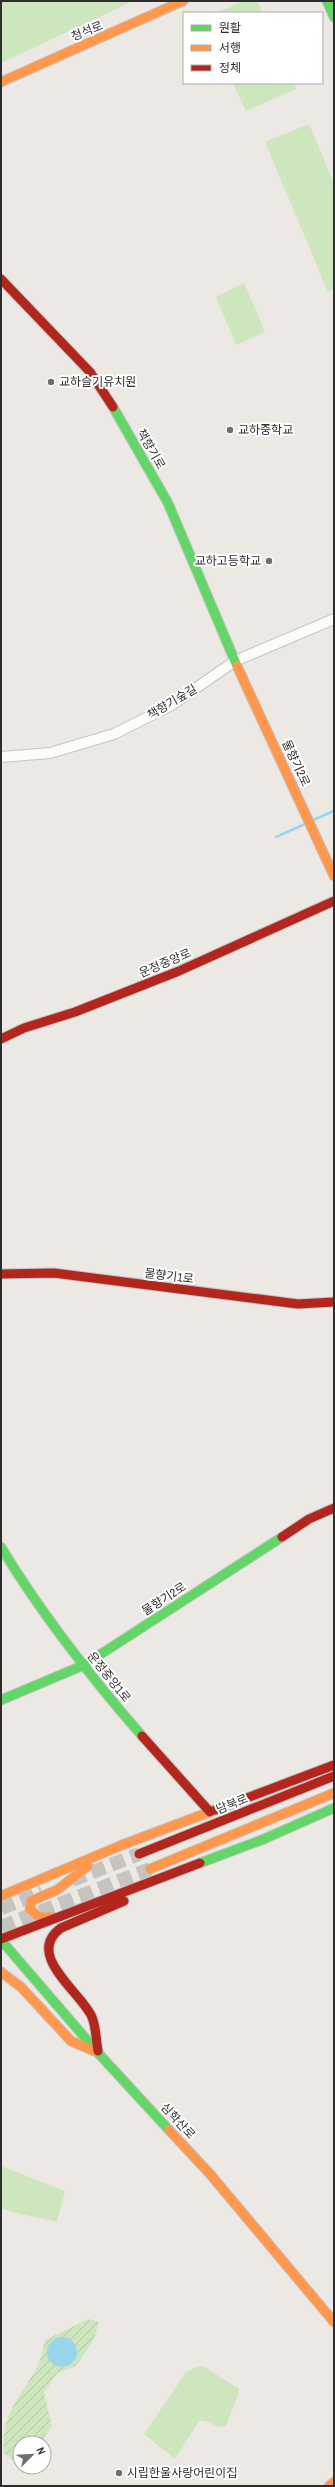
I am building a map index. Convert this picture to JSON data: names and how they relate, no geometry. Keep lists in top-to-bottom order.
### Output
{
  "streets": {
    "street": [
      "청석로",
      "책향기로",
      "책향기숲길",
      "물향기2로",
      "운정중앙로",
      "물향기1로",
      "운정중앙1로",
      "남북로",
      "심학산로"
    ]
  },
  "crossings": [
    ["책향기로", "책향기숲길"],
    ["책향기로", "물향기2로"],
    ["책향기숲길", "물향기2로"],
    ["물향기2로", "운정중앙1로"]
  ],
  "places": [
    "교하슬기유치원",
    "교하중학교",
    "교하고등학교",
    "시립한울사랑어린이집"
  ],
  "legend": ["원활", "서행", "정체"],
  "north": "top right"
}
